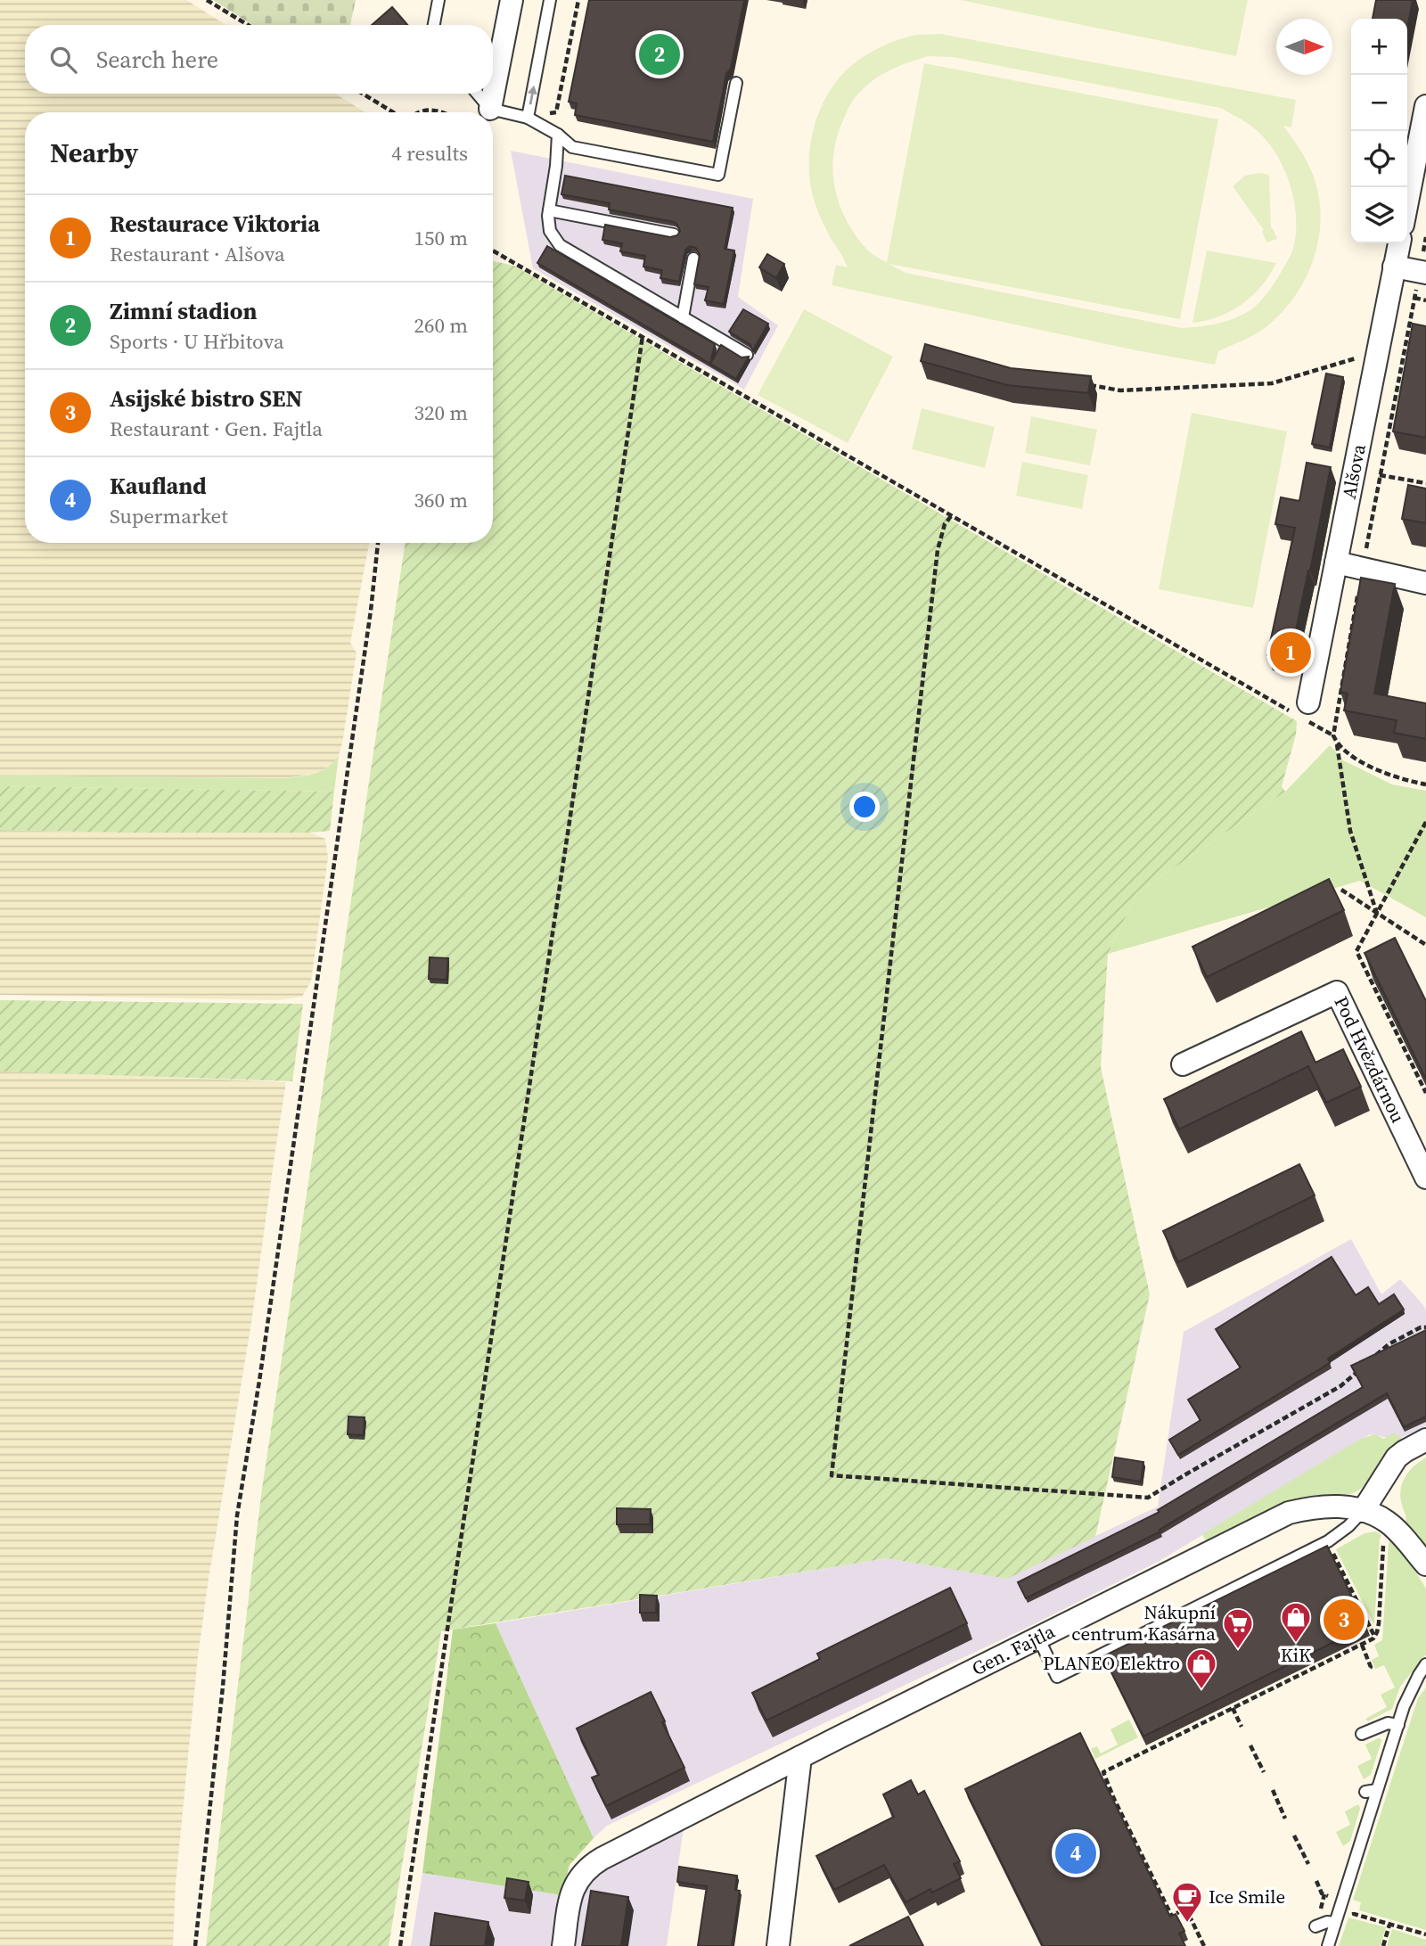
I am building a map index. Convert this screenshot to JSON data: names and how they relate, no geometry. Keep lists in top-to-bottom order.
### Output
{
  "streets": {
    "street": ["Alšova", "Pod Hvězdárnou", "Gen. Fajtla"]
  },
  "places": {
    "shop": ["KiK", "PLANEO Elektro"],
    "supermarket": ["Nákupní centrum Kasárna"],
    "cafe": ["Ice Smile"]
  },
  "north": "right",
  "page": {
    "map_buttons": ["+", "−"],
    "search": "Search here",
    "pins": [
      "2",
      "1",
      "3",
      "4"
    ],
    "heading": ["Nearby", "4 results"],
    "list": [
      {
        "mark": "1",
        "name": "Restaurace Viktoria",
        "note": "Restaurant · Alšova",
        "value": "150 m"
      },
      {
        "mark": "2",
        "name": "Zimní stadion",
        "note": "Sports · U Hřbitova",
        "value": "260 m"
      },
      {
        "mark": "3",
        "name": "Asijské bistro SEN",
        "note": "Restaurant · Gen. Fajtla",
        "value": "320 m"
      },
      {
        "mark": "4",
        "name": "Kaufland",
        "note": "Supermarket",
        "value": "360 m"
      }
    ]
  }
}
